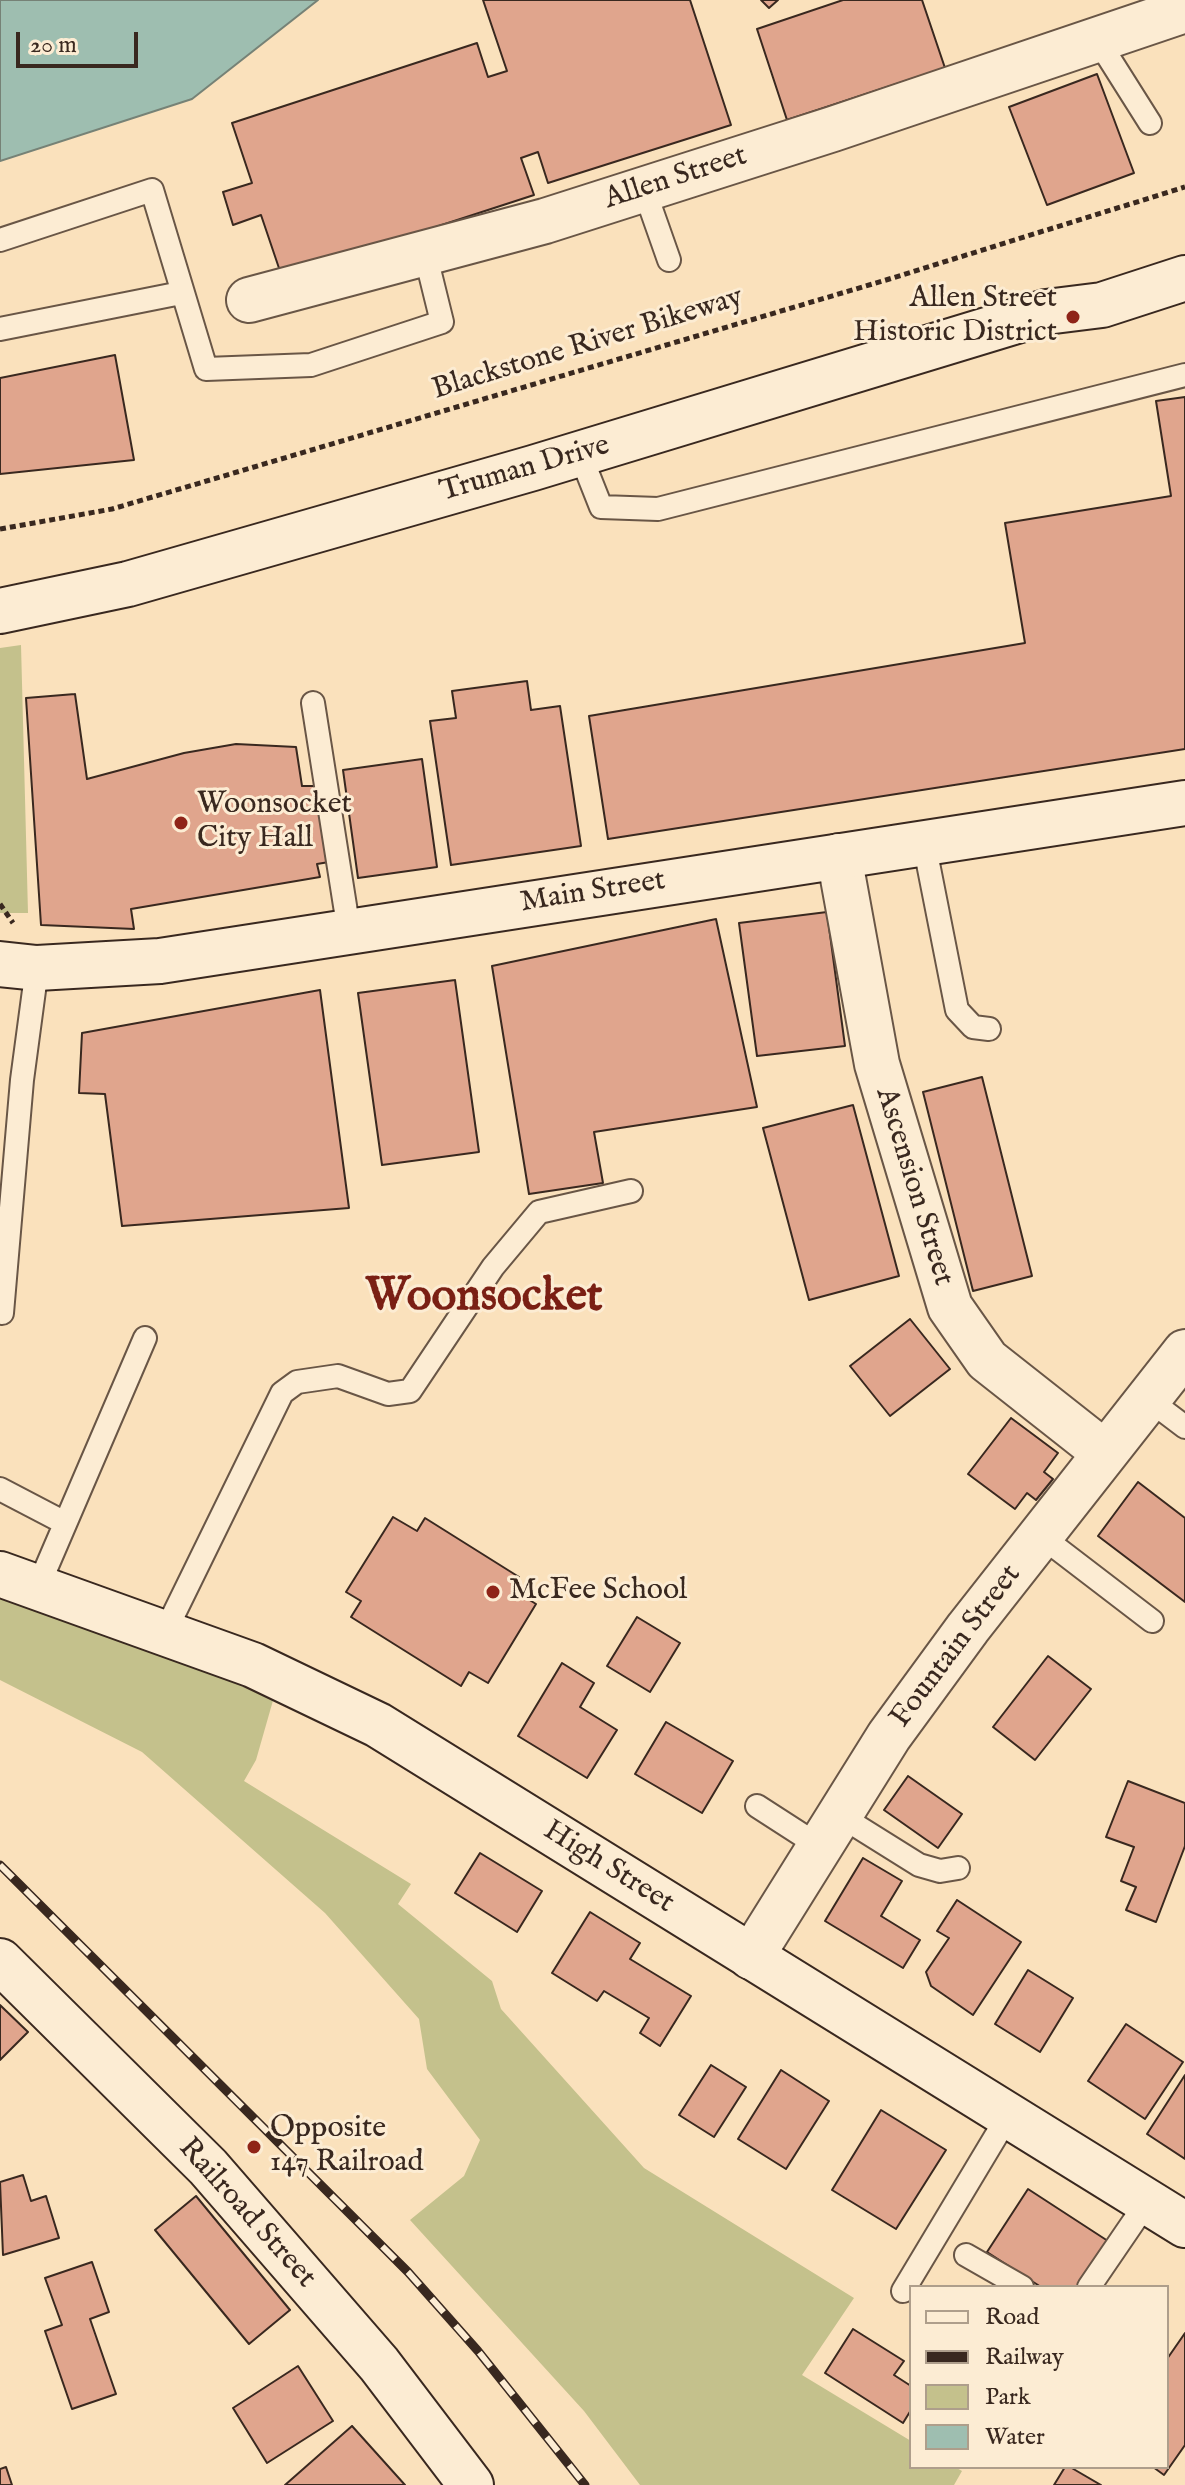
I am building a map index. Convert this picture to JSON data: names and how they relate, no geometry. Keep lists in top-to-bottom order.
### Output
{
  "streets": {
    "main road": [
      "Allen Street",
      "Truman Drive",
      "Main Street",
      "Ascension Street",
      "Fountain Street",
      "High Street",
      "Railroad Street"
    ],
    "path": ["Blackstone River Bikeway"]
  },
  "crossings": [
    ["Main Street", "Ascension Street"],
    ["Ascension Street", "Fountain Street"],
    ["Fountain Street", "High Street"]
  ],
  "districts": ["Woonsocket"],
  "places": [
    "Allen Street Historic District",
    "Woonsocket City Hall",
    "McFee School",
    "Opposite 147 Railroad"
  ],
  "legend": [
    "Road",
    "Railway",
    "Park",
    "Water"
  ],
  "scale_bar": "20 m"
}
